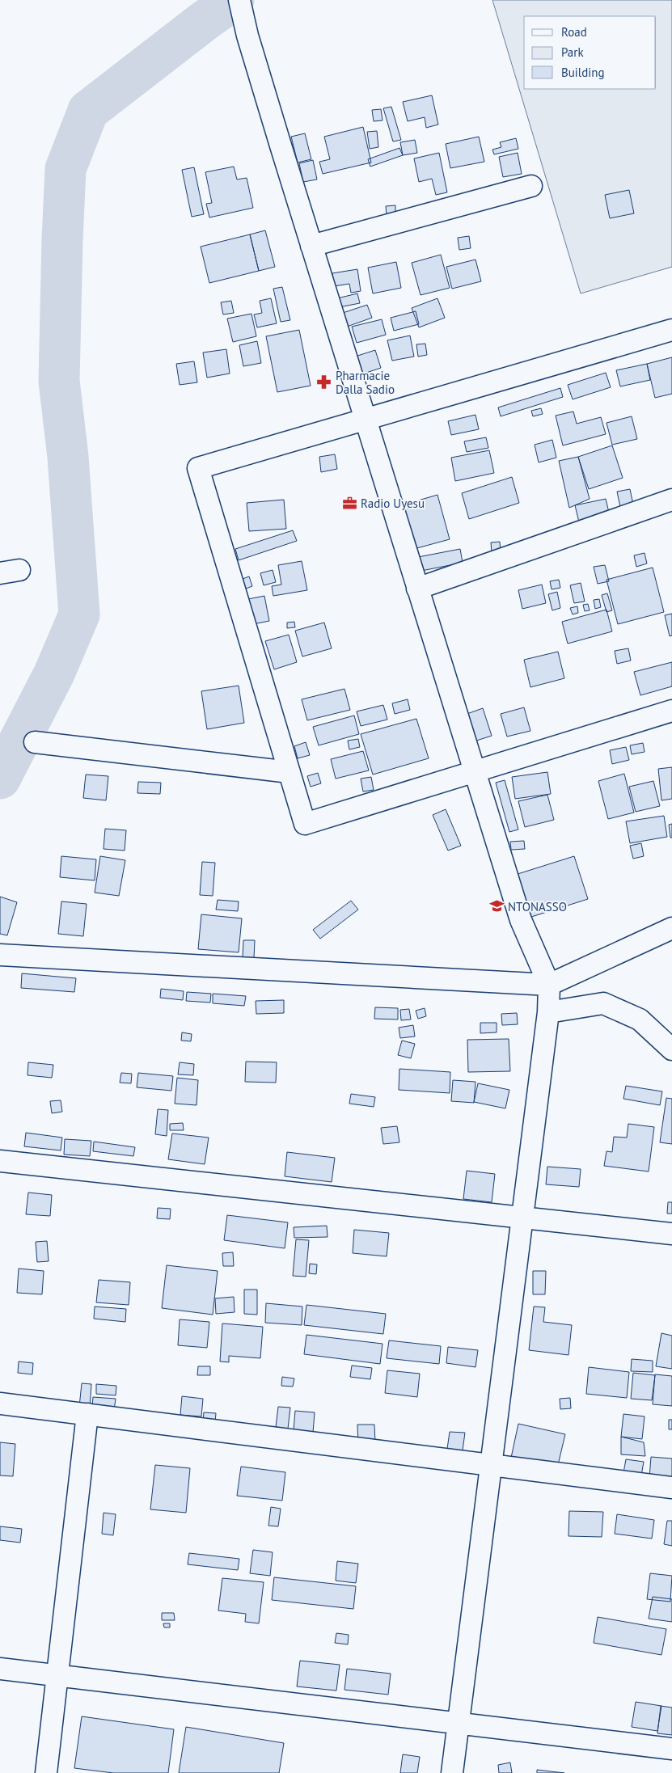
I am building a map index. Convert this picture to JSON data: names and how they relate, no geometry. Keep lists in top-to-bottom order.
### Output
{
  "places": {
    "pharmacy": ["Pharmacie Dalla Sadio"],
    "office": ["Radio Uyesu"],
    "school or university": ["NTONASSO"]
  },
  "legend": ["Road", "Park", "Building"]
}
